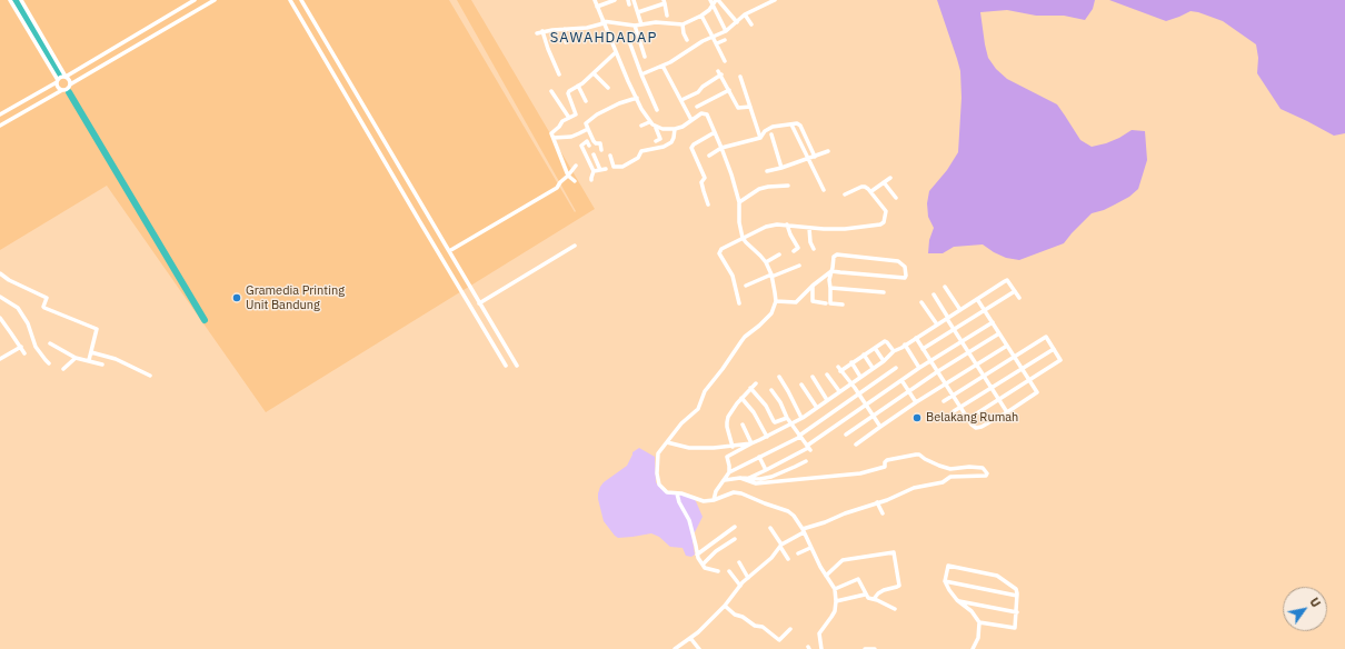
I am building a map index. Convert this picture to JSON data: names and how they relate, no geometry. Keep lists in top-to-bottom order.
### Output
{
  "districts": ["SAWAHDADAP"],
  "places": ["Gramedia Printing Unit Bandung", "Belakang Rumah"],
  "north": "top right"
}
